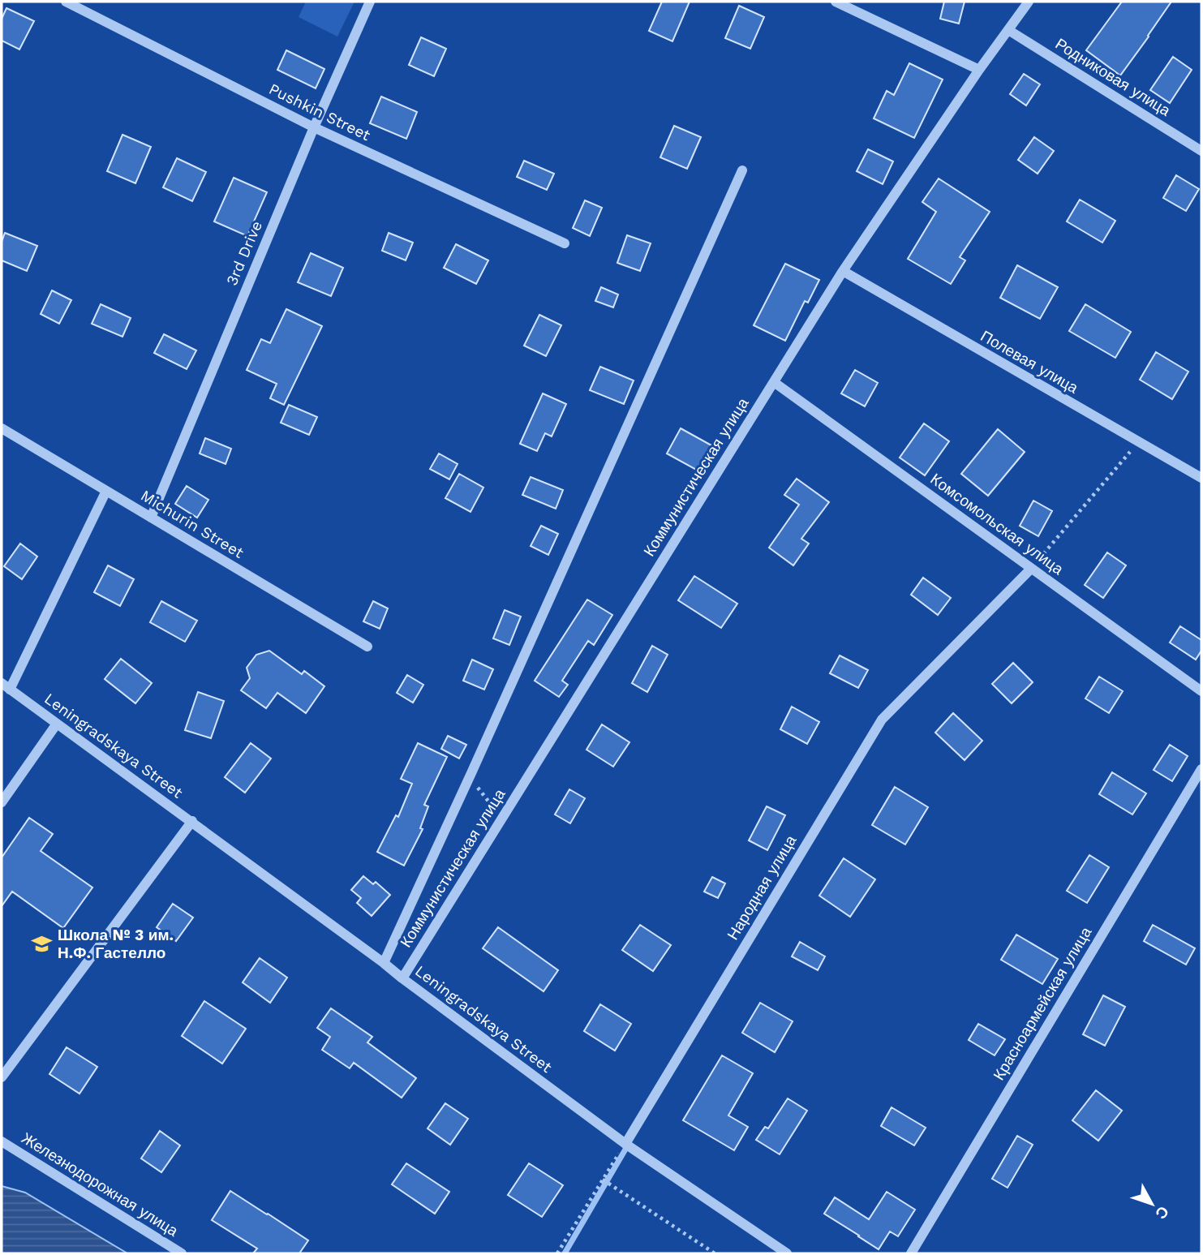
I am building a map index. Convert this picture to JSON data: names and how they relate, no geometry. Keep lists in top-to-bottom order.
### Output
{
  "streets": {
    "street": [
      "Родниковая улица",
      "Pushkin Street",
      "3rd Drive",
      "Полевая улица",
      "Коммунистическая улица",
      "Michurin Street",
      "Комсомольская улица",
      "Leningradskaya Street",
      "Народная улица",
      "Красноармейская улица",
      "Железнодорожная улица"
    ]
  },
  "crossings": [
    ["Родниковая улица", "Коммунистическая улица"],
    ["Pushkin Street", "3rd Drive"],
    ["3rd Drive", "Michurin Street"],
    ["Полевая улица", "Коммунистическая улица"],
    ["Коммунистическая улица", "Комсомольская улица"],
    ["Коммунистическая улица", "Leningradskaya Street"],
    ["Комсомольская улица", "Народная улица"],
    ["Leningradskaya Street", "Народная улица"]
  ],
  "places": {
    "school or university": ["Школа № 3 им. Н.Ф. Гастелло"]
  },
  "north": "bottom right"
}
